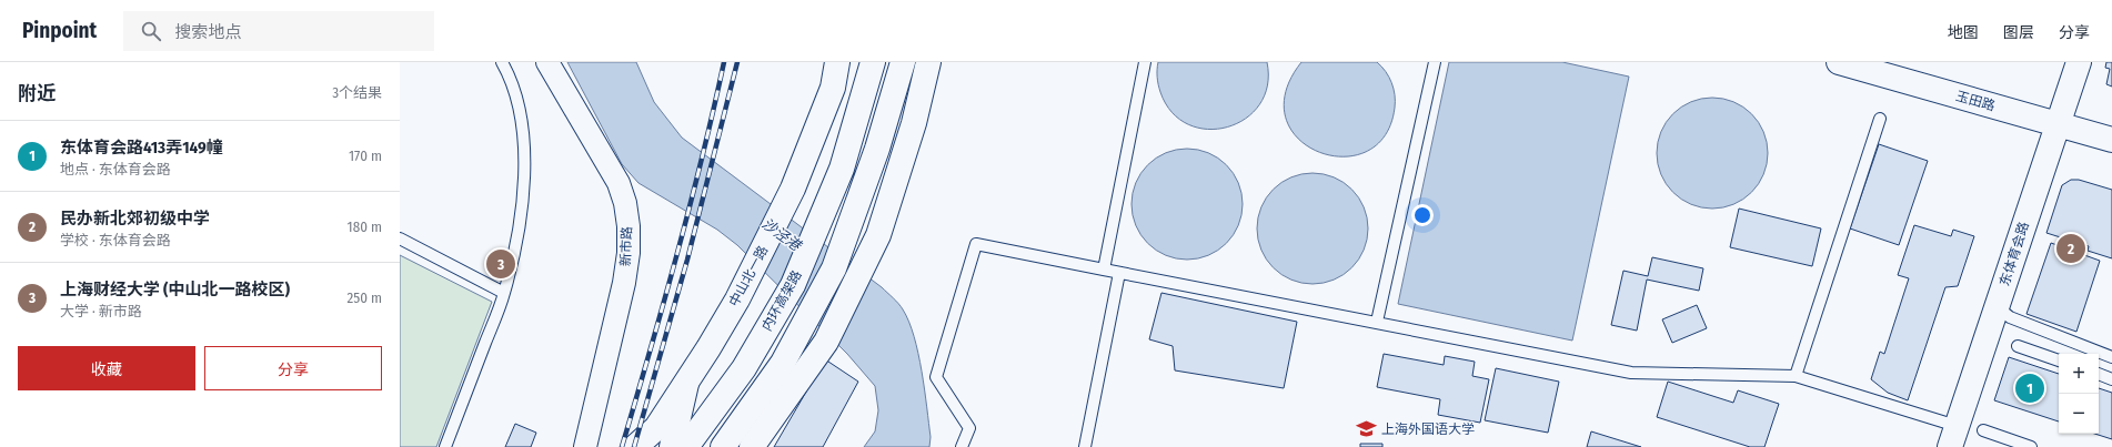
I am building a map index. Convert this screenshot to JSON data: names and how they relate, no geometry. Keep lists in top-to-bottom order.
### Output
{
  "streets": {
    "main road": [
      "玉田路",
      "东体育会路",
      "中山北一路",
      "内环高架路"
    ],
    "street": ["新市路"]
  },
  "crossings": [
    ["玉田路", "东体育会路"]
  ],
  "water": ["沙泾港"],
  "places": {
    "school or university": ["上海外国语大学"]
  },
  "page": {
    "header": "Pinpoint",
    "search": "搜索地点",
    "nav": ["地图", "图层", "分享"],
    "heading": ["附近", "3个结果"],
    "list": [
      {
        "mark": "1",
        "name": "东体育会路413弄149幢",
        "note": "地点 · 东体育会路",
        "value": "170 m"
      },
      {
        "mark": "2",
        "name": "民办新北郊初级中学",
        "note": "学校 · 东体育会路",
        "value": "180 m"
      },
      {
        "mark": "3",
        "name": "上海财经大学 (中山北一路校区)",
        "note": "大学 · 新市路",
        "value": "250 m"
      }
    ],
    "pins": ["2", "3", "1"],
    "buttons": ["收藏", "分享"],
    "map_buttons": ["+", "−"]
  }
}
